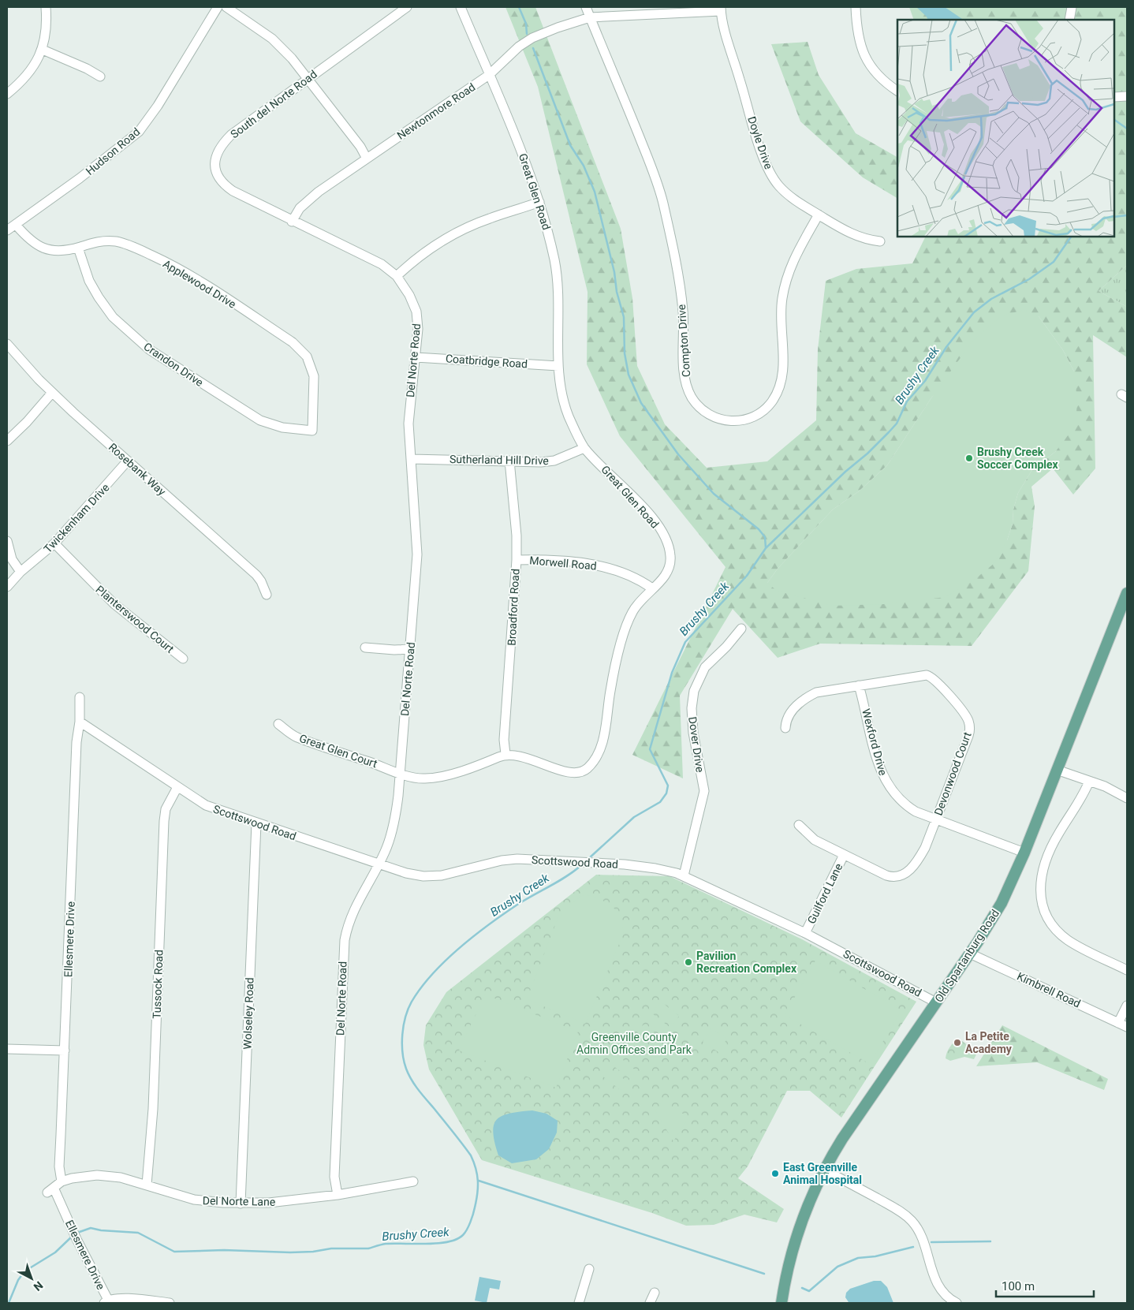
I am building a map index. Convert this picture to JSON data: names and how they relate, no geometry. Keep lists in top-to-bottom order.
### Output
{
  "streets": {
    "main road": ["Old Spartanburg Road"],
    "street": [
      "South del Norte Road",
      "Newtonmore Road",
      "Doyle Drive",
      "Hudson Road",
      "Great Glen Road",
      "Applewood Drive",
      "Compton Drive",
      "Del Norte Road",
      "Coatbridge Road",
      "Crandon Drive",
      "Sutherland Hill Drive",
      "Rosebank Way",
      "Twickenham Drive",
      "Morwell Road",
      "Broadford Road",
      "Planterswood Court",
      "Wexford Drive",
      "Dover Drive",
      "Great Glen Court",
      "Devonwood Court",
      "Scottswood Road",
      "Guilford Lane",
      "Ellesmere Drive",
      "Tussock Road",
      "Kimbrell Road",
      "Wolseley Road",
      "Del Norte Lane"
    ]
  },
  "crossings": [
    ["South del Norte Road", "Newtonmore Road"],
    ["South del Norte Road", "Del Norte Road"],
    ["Newtonmore Road", "Doyle Drive"],
    ["Newtonmore Road", "Great Glen Road"],
    ["Newtonmore Road", "Compton Drive"],
    ["Newtonmore Road", "Del Norte Road"],
    ["Doyle Drive", "Compton Drive"],
    ["Hudson Road", "Applewood Drive"],
    ["Great Glen Road", "Del Norte Road"],
    ["Great Glen Road", "Coatbridge Road"],
    ["Great Glen Road", "Sutherland Hill Drive"],
    ["Great Glen Road", "Morwell Road"],
    ["Great Glen Road", "Broadford Road"],
    ["Great Glen Road", "Great Glen Court"],
    ["Applewood Drive", "Crandon Drive"],
    ["Del Norte Road", "Coatbridge Road"],
    ["Del Norte Road", "Sutherland Hill Drive"],
    ["Del Norte Road", "Great Glen Court"],
    ["Del Norte Road", "Scottswood Road"],
    ["Del Norte Road", "Del Norte Lane"],
    ["Sutherland Hill Drive", "Broadford Road"],
    ["Rosebank Way", "Twickenham Drive"],
    ["Twickenham Drive", "Planterswood Court"],
    ["Morwell Road", "Broadford Road"],
    ["Wexford Drive", "Devonwood Court"],
    ["Wexford Drive", "Old Spartanburg Road"],
    ["Dover Drive", "Scottswood Road"],
    ["Devonwood Court", "Guilford Lane"],
    ["Scottswood Road", "Guilford Lane"],
    ["Scottswood Road", "Ellesmere Drive"],
    ["Scottswood Road", "Old Spartanburg Road"],
    ["Scottswood Road", "Tussock Road"],
    ["Scottswood Road", "Wolseley Road"],
    ["Ellesmere Drive", "Del Norte Lane"],
    ["Old Spartanburg Road", "Kimbrell Road"],
    ["Tussock Road", "Del Norte Lane"],
    ["Wolseley Road", "Del Norte Lane"]
  ],
  "water": ["Brushy Creek"],
  "parks": ["Greenville County Admin Offices and Park"],
  "places": [
    "Brushy Creek Soccer Complex",
    "Pavilion Recreation Complex",
    "La Petite Academy",
    "East Greenville Animal Hospital"
  ],
  "scale_bar": "100 m",
  "north": "bottom right"
}
